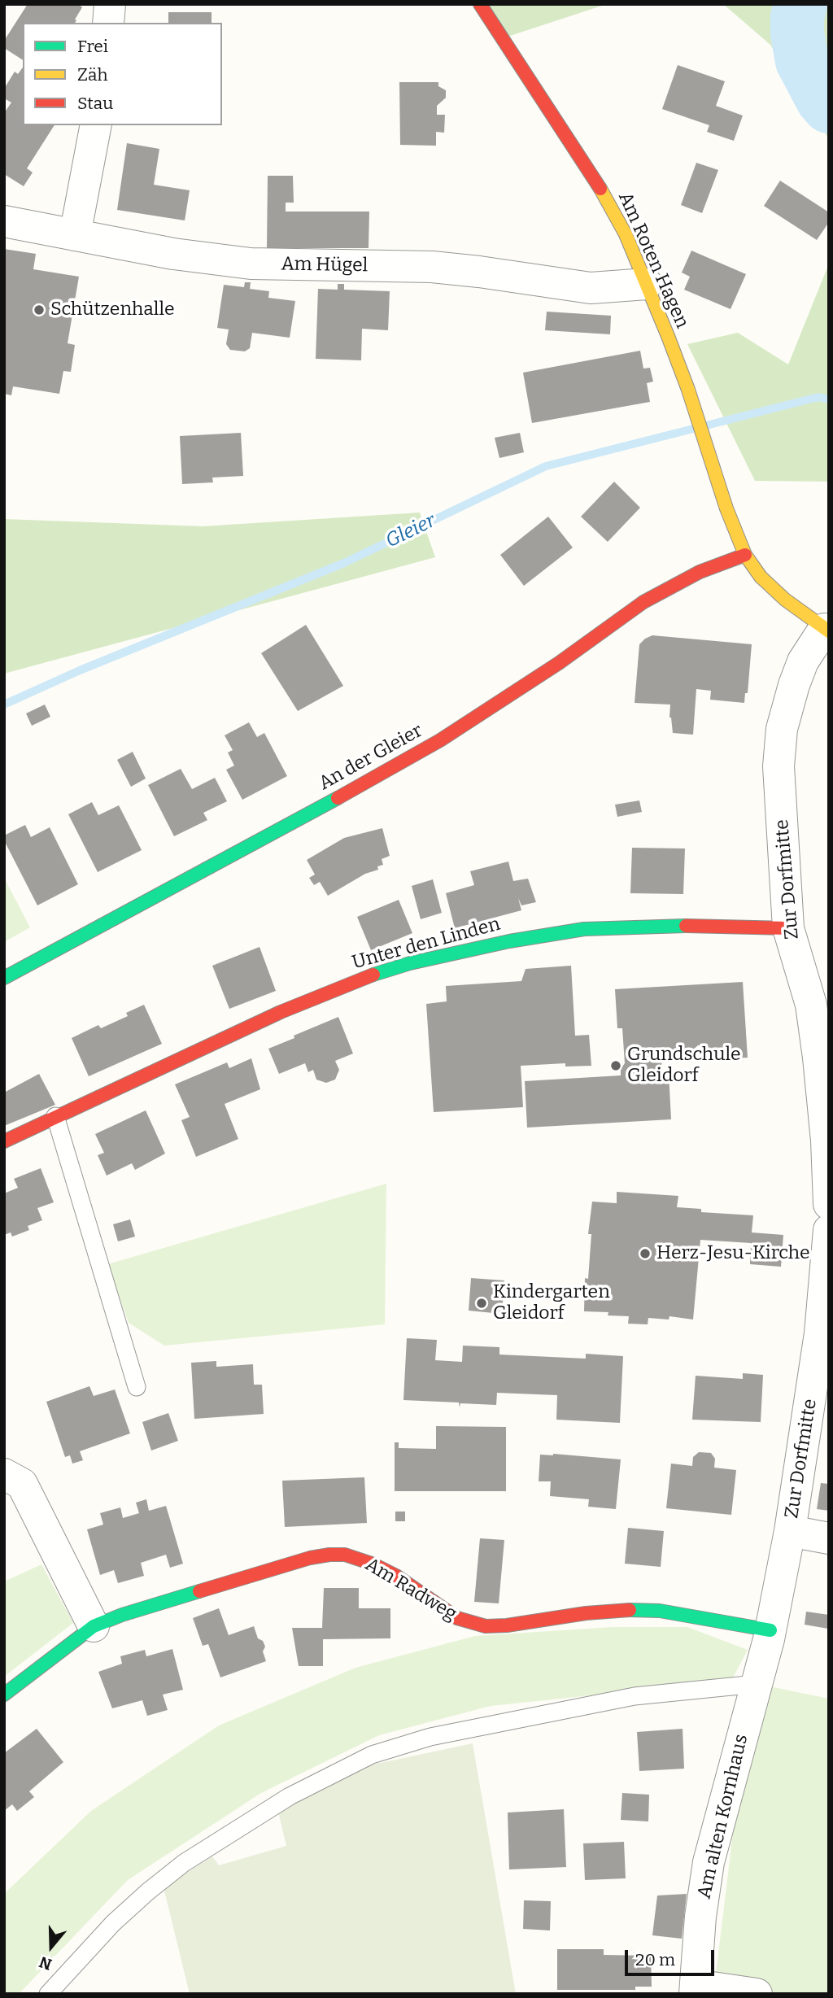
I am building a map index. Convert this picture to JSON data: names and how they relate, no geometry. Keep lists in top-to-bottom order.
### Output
{
  "streets": {
    "street": [
      "Am Roten Hagen",
      "Am Hügel",
      "An der Gleier",
      "Zur Dorfmitte",
      "Unter den Linden",
      "Am Radweg",
      "Am alten Kornhaus"
    ]
  },
  "crossings": [
    ["Am Roten Hagen", "Am Hügel"],
    ["Am Roten Hagen", "An der Gleier"],
    ["Am Roten Hagen", "Zur Dorfmitte"],
    ["Zur Dorfmitte", "Unter den Linden"],
    ["Zur Dorfmitte", "Am Radweg"],
    ["Zur Dorfmitte", "Am alten Kornhaus"]
  ],
  "water": ["Gleier"],
  "places": [
    "Schützenhalle",
    "Grundschule Gleidorf",
    "Herz-Jesu-Kirche",
    "Kindergarten Gleidorf"
  ],
  "legend": ["Frei", "Zäh", "Stau"],
  "scale_bar": "20 m",
  "north": "bottom"
}
